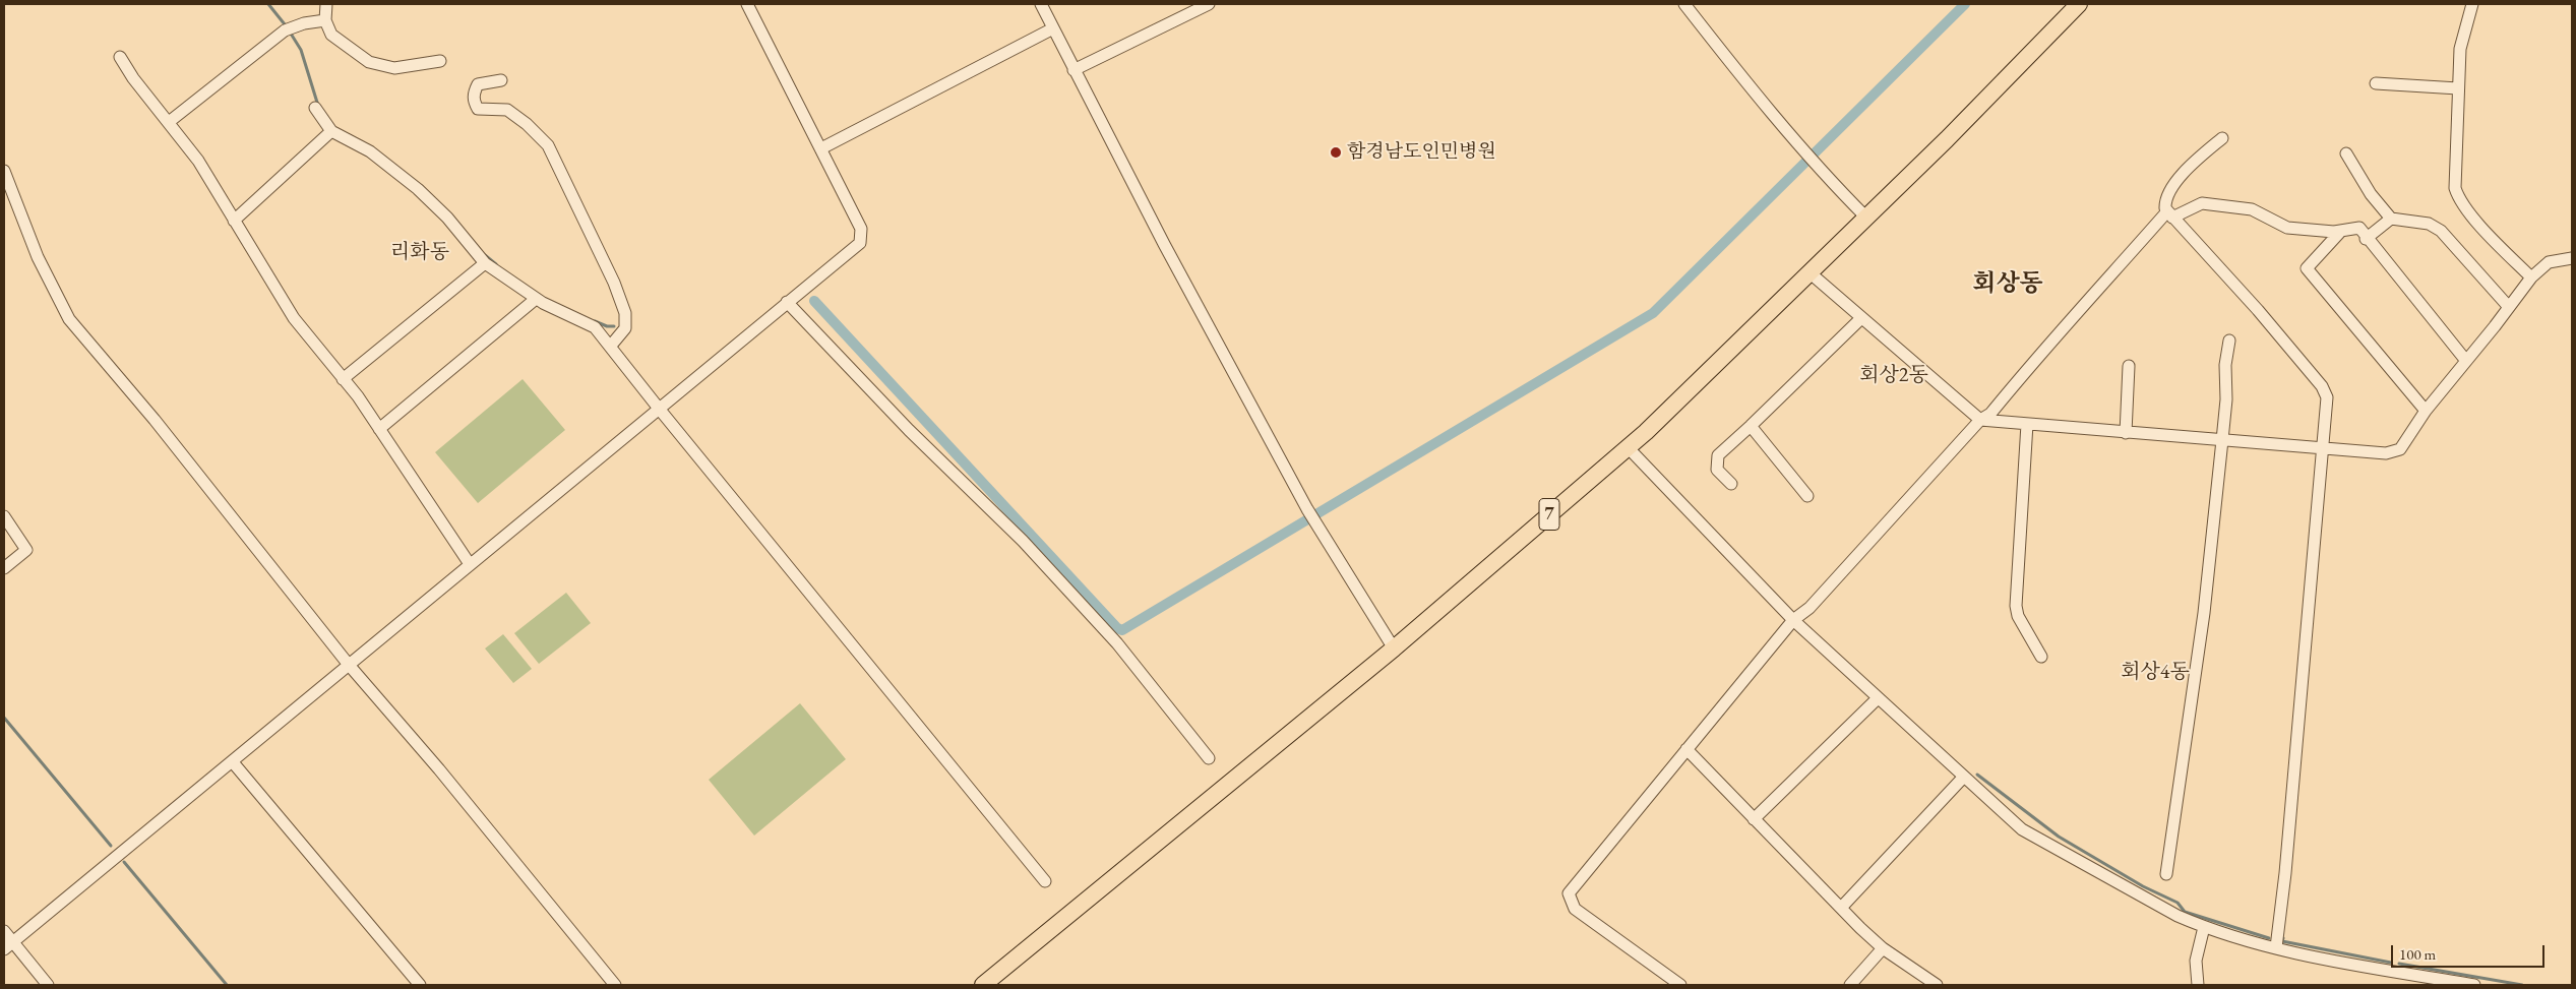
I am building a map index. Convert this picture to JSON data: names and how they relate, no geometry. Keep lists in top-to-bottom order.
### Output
{
  "streets": {
    "highway": ["7"]
  },
  "districts": [
    "리화동",
    "회상동",
    "회상2동",
    "회상4동"
  ],
  "places": ["함경남도인민병원"],
  "scale_bar": "100 m"
}
